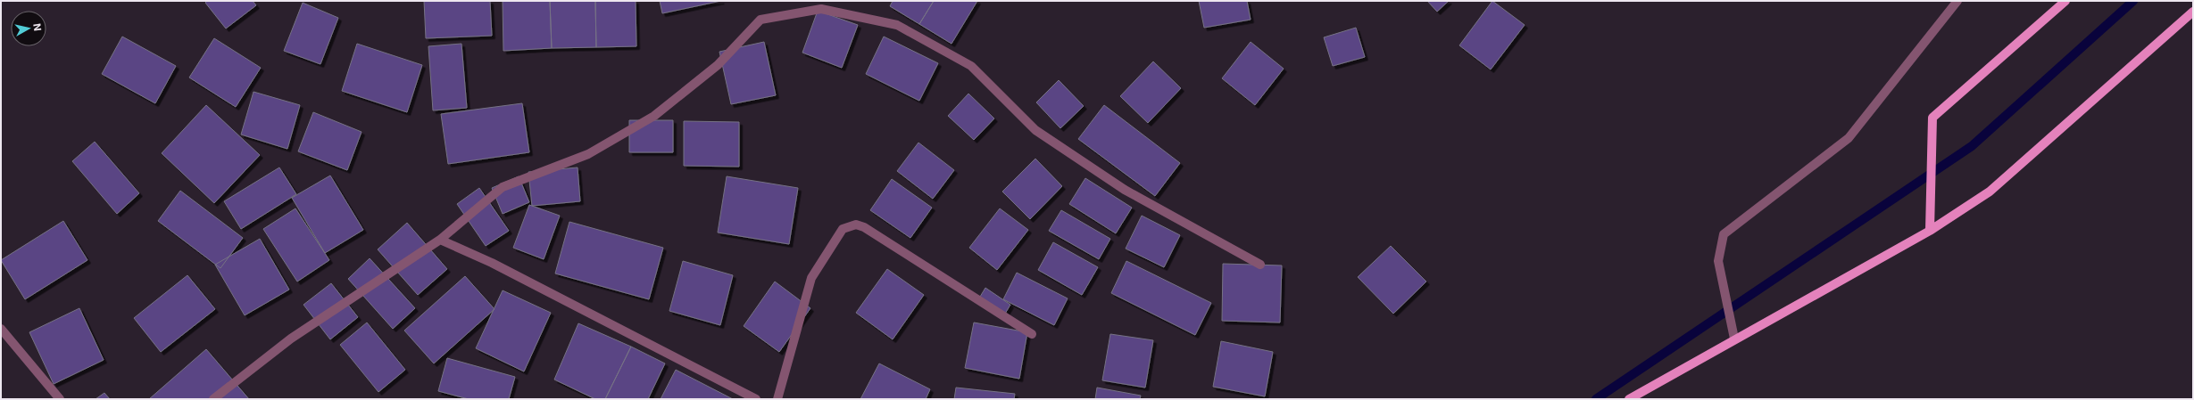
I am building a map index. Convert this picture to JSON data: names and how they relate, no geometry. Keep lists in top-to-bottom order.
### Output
{
  "north": "right"
}
